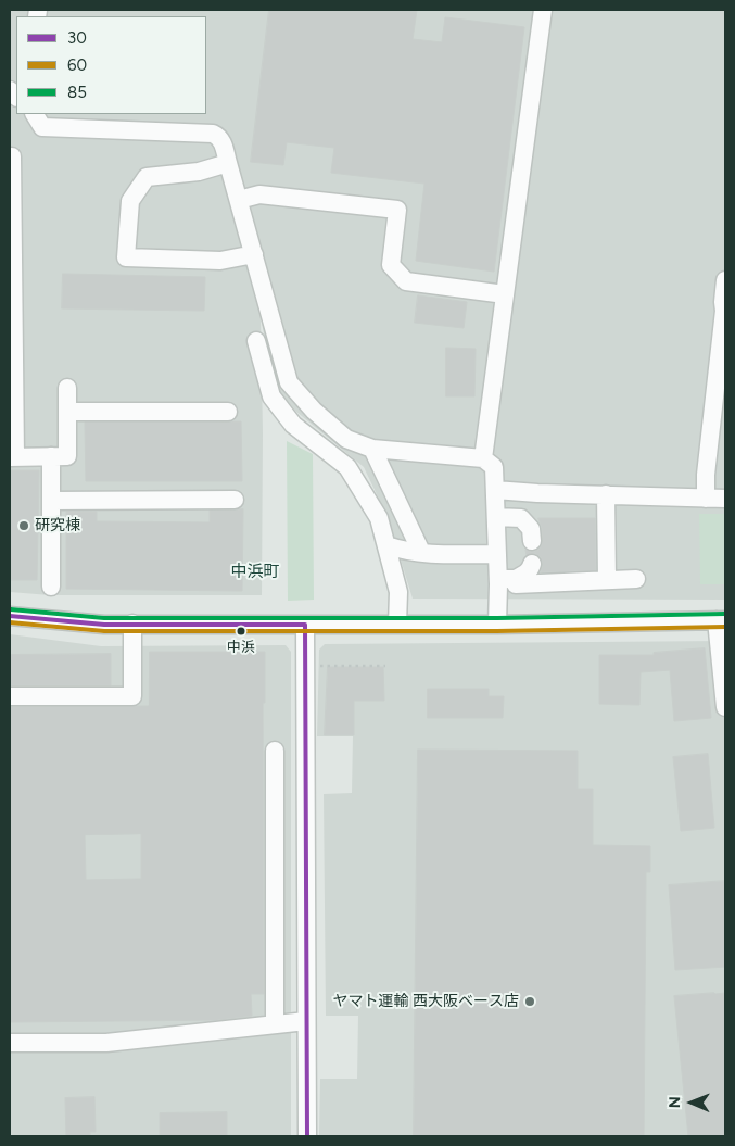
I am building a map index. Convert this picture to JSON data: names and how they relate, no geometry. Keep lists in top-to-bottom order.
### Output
{
  "districts": ["中浜町"],
  "places": ["研究棟", "中浜", "ヤマト運輸 西大阪ベース店"],
  "lines": ["transit line 85", "transit line 30", "transit line 60"],
  "legend": ["30", "60", "85"],
  "north": "left"
}
